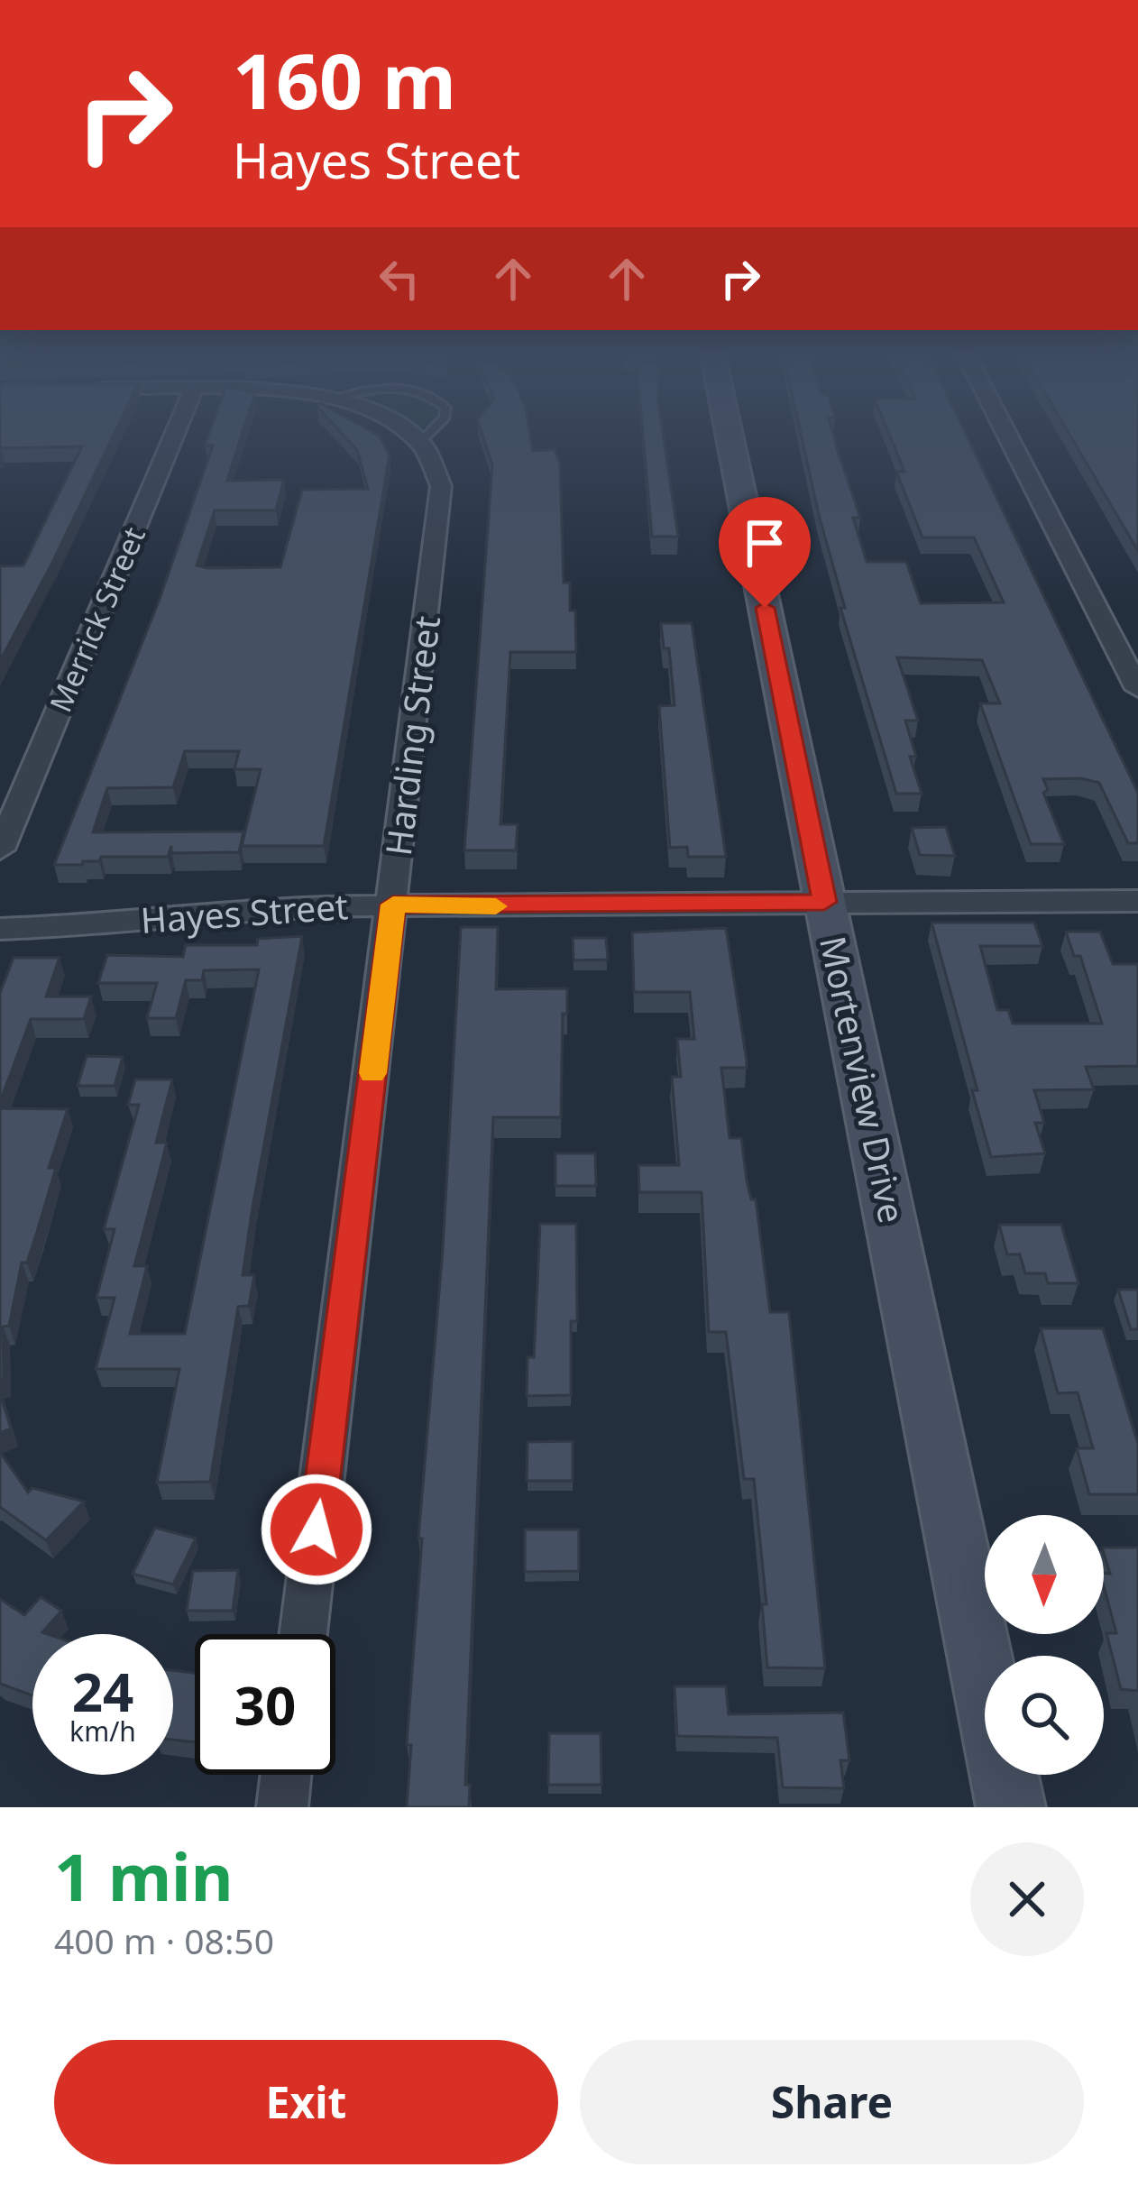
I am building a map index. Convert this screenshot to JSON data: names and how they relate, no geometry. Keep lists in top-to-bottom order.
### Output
{
  "streets": {
    "street": [
      "Merrick Street",
      "Harding Street",
      "Hayes Street",
      "Mortenview Drive"
    ]
  },
  "crossings": [
    ["Harding Street", "Hayes Street"],
    ["Hayes Street", "Mortenview Drive"]
  ],
  "north": "bottom",
  "page": {
    "turn": ["160 m", "Hayes Street"],
    "speed": "24 km/h",
    "limit": "30",
    "heading": ["1 min", "400 m · 08:50"],
    "buttons": ["Exit", "Share"]
  }
}
